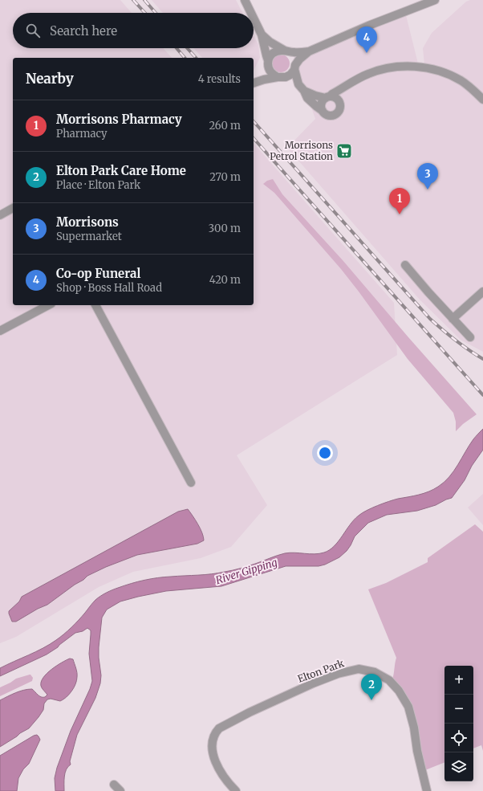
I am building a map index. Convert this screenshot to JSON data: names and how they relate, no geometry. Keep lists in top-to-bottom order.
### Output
{
  "streets": {
    "street": ["Elton Park"]
  },
  "water": ["River Gipping"],
  "places": {
    "supermarket": ["Morrisons Petrol Station"]
  },
  "page": {
    "search": "Search here",
    "pins": [
      "4",
      "3",
      "1",
      "2"
    ],
    "heading": ["Nearby", "4 results"],
    "list": [
      {
        "mark": "1",
        "name": "Morrisons Pharmacy",
        "note": "Pharmacy",
        "value": "260 m"
      },
      {
        "mark": "2",
        "name": "Elton Park Care Home",
        "note": "Place · Elton Park",
        "value": "270 m"
      },
      {
        "mark": "3",
        "name": "Morrisons",
        "note": "Supermarket",
        "value": "300 m"
      },
      {
        "mark": "4",
        "name": "Co-op Funeral",
        "note": "Shop · Boss Hall Road",
        "value": "420 m"
      }
    ],
    "map_buttons": ["+", "−"]
  }
}
